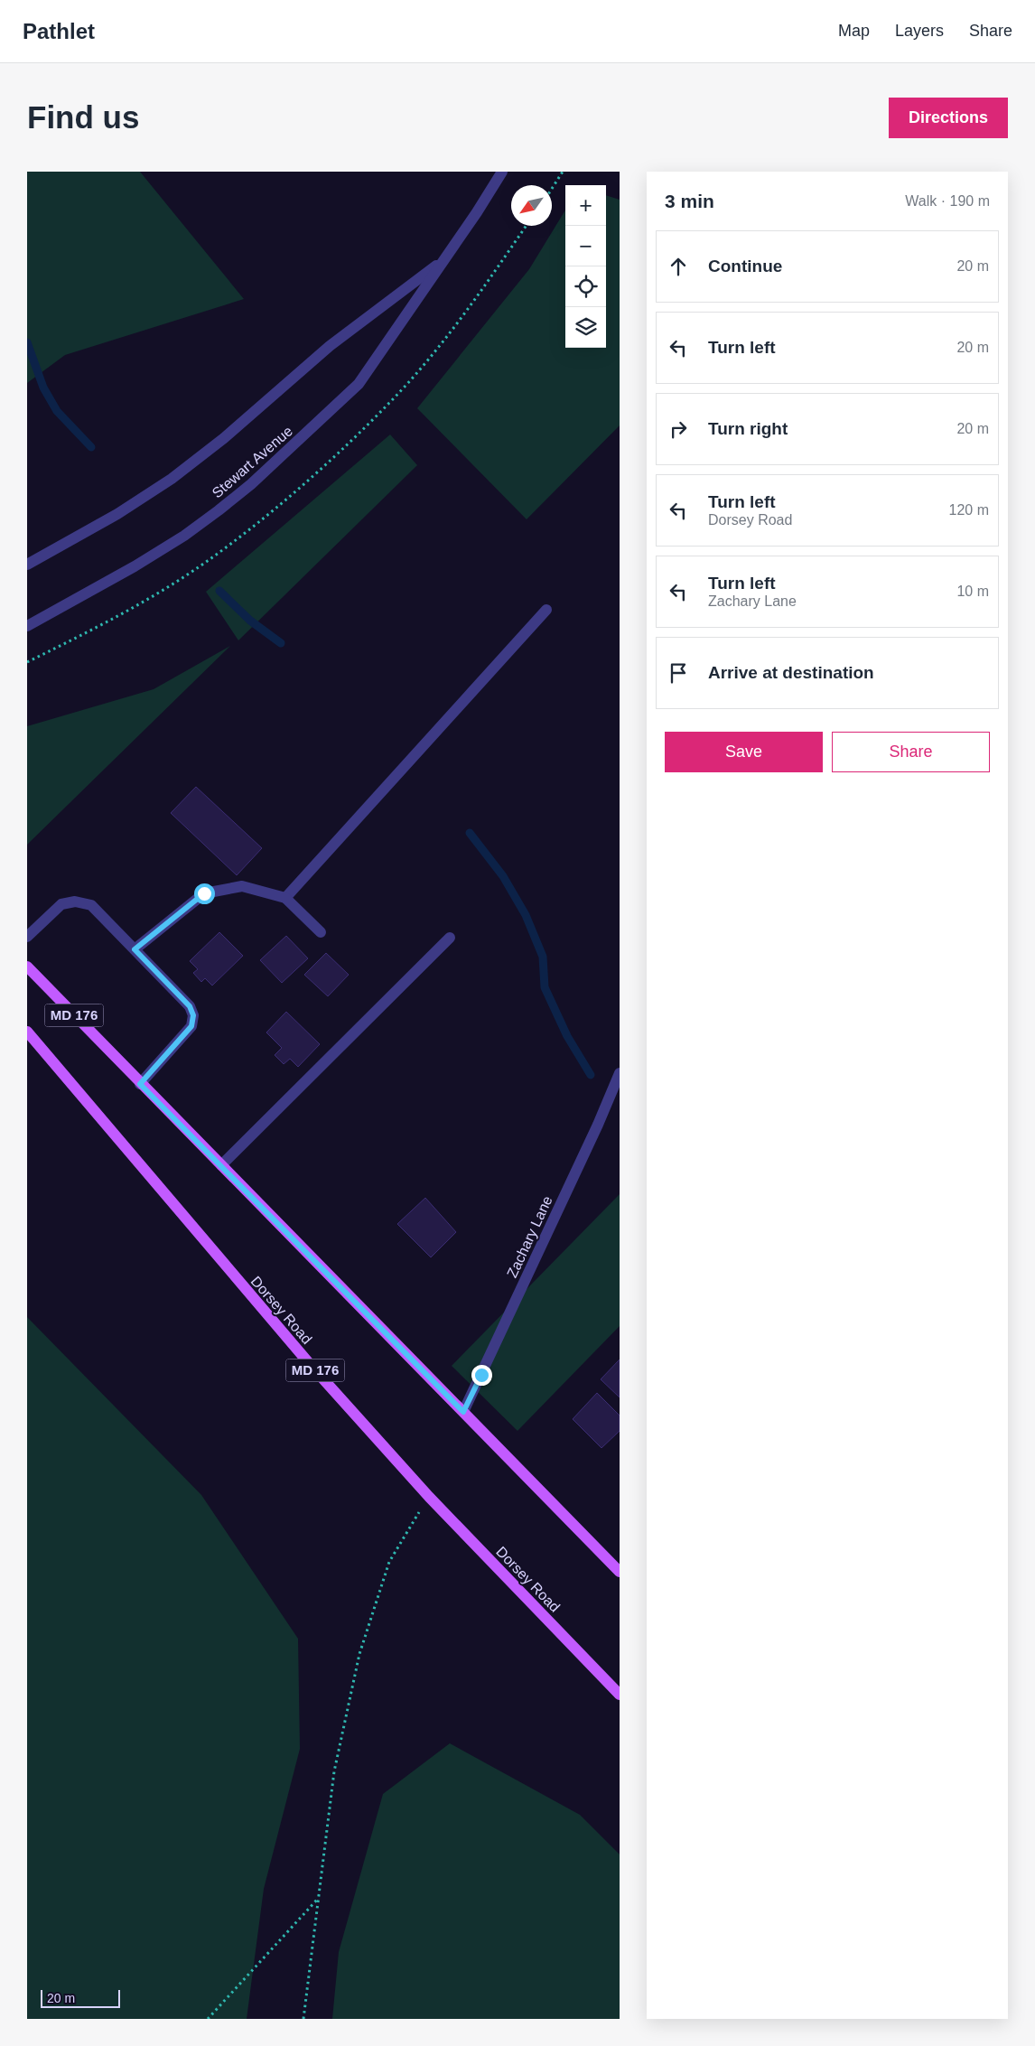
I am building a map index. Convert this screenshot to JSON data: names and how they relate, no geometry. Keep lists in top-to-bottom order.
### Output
{
  "streets": {
    "main road": ["MD 176", "Dorsey Road"],
    "street": ["Stewart Avenue", "Zachary Lane"]
  },
  "crossings": [
    ["MD 176", "Zachary Lane"]
  ],
  "scale_bar": "20 m",
  "north": "bottom left",
  "page": {
    "header": "Pathlet",
    "nav": ["Map", "Layers", "Share"],
    "buttons": [
      "Directions",
      ["Save", "Share"]
    ],
    "title": "Find us",
    "heading": ["3 min", "Walk · 190 m"],
    "map_buttons": ["+", "−"],
    "list": [
      ["Continue", "20 m"],
      ["Turn left", "20 m"],
      ["Turn right", "20 m"],
      ["Turn left", "Dorsey Road", "120 m"],
      ["Turn left", "Zachary Lane", "10 m"],
      "Arrive at destination"
    ],
    "scale": "20 m"
  }
}
